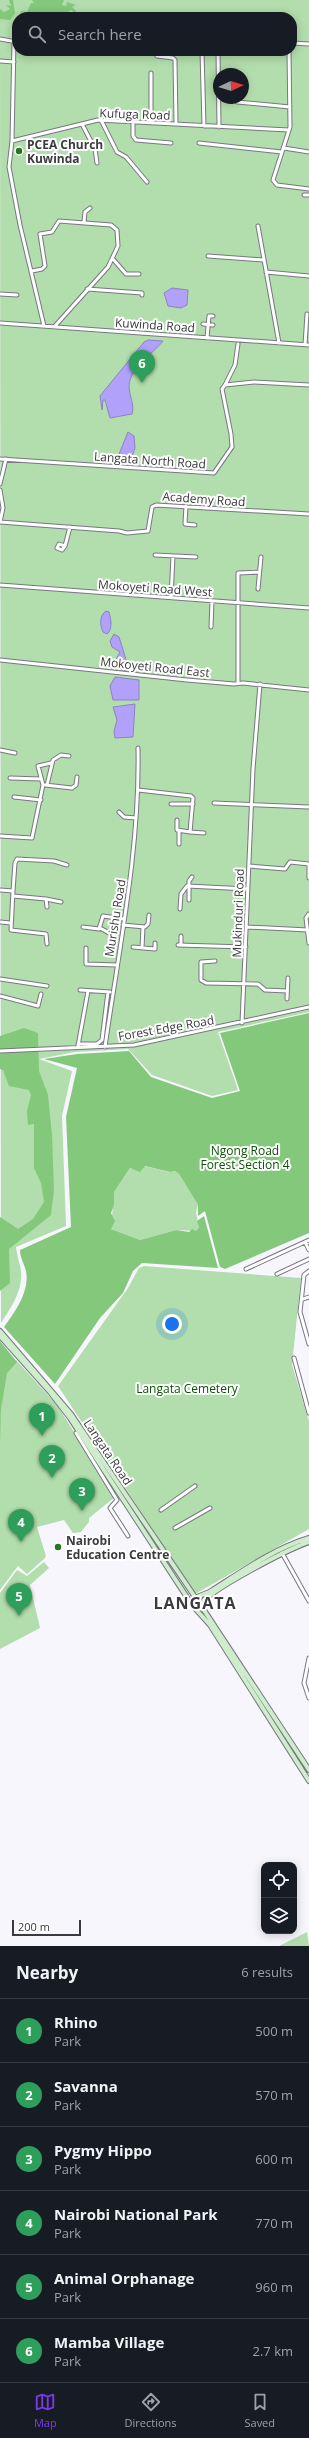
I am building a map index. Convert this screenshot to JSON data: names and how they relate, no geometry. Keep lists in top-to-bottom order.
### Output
{
  "streets": {
    "main road": ["Langata Road"],
    "street": [
      "Kufuga Road",
      "Kuwinda Road",
      "Langata North Road",
      "Academy Road",
      "Mokoyeti Road West",
      "Mokoyeti Road East",
      "Mukinduri Road",
      "Murishu Road",
      "Forest Edge Road"
    ]
  },
  "crossings": [
    ["Mokoyeti Road East", "Mukinduri Road"],
    ["Mukinduri Road", "Forest Edge Road"],
    ["Murishu Road", "Forest Edge Road"]
  ],
  "districts": ["LANGATA"],
  "parks": ["Ngong Road Forest Section 4", "Langata Cemetery"],
  "places": ["PCEA Church Kuwinda", "Nairobi Education Centre"],
  "scale_bar": "200 m",
  "north": "right",
  "page": {
    "search": "Search here",
    "pins": [
      "6",
      "1",
      "2",
      "3",
      "4",
      "5"
    ],
    "scale": "200 m",
    "heading": ["Nearby", "6 results"],
    "list": [
      {
        "mark": "1",
        "name": "Rhino",
        "note": "Park",
        "value": "500 m"
      },
      {
        "mark": "2",
        "name": "Savanna",
        "note": "Park",
        "value": "570 m"
      },
      {
        "mark": "3",
        "name": "Pygmy Hippo",
        "note": "Park",
        "value": "600 m"
      },
      {
        "mark": "4",
        "name": "Nairobi National Park",
        "note": "Park",
        "value": "770 m"
      },
      {
        "mark": "5",
        "name": "Animal Orphanage",
        "note": "Park",
        "value": "960 m"
      },
      {
        "mark": "6",
        "name": "Mamba Village",
        "note": "Park",
        "value": "2.7 km"
      }
    ],
    "nav": ["Map", "Directions", "Saved"]
  }
}
